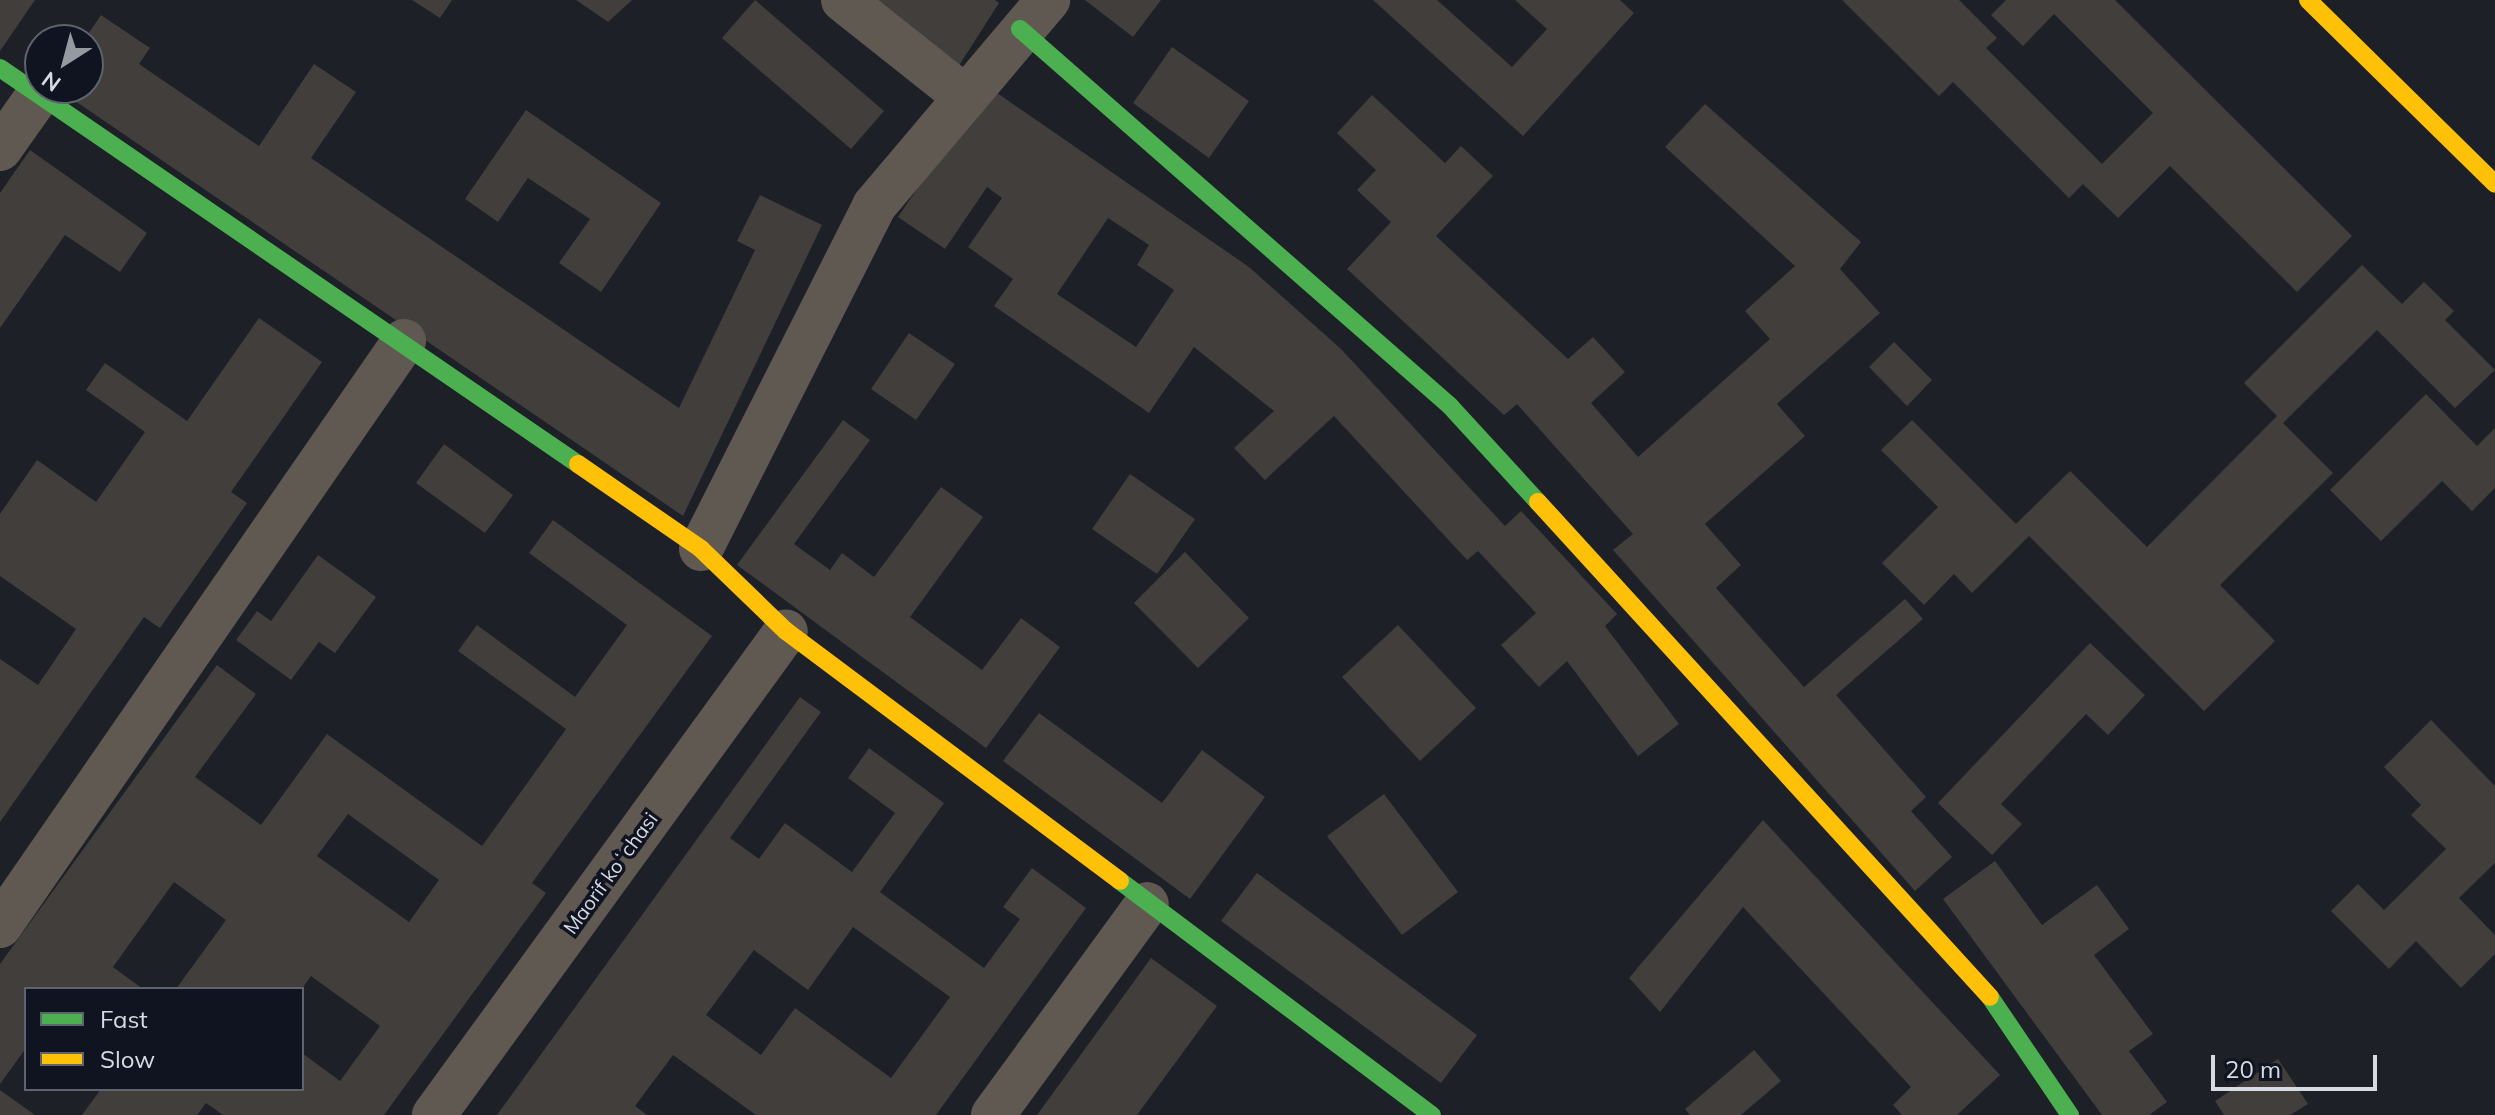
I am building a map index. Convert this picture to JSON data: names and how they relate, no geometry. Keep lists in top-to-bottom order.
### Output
{
  "streets": {
    "street": ["Maorif koʻchasi"]
  },
  "legend": ["Fast", "Slow"],
  "scale_bar": "20 m",
  "north": "bottom left"
}
